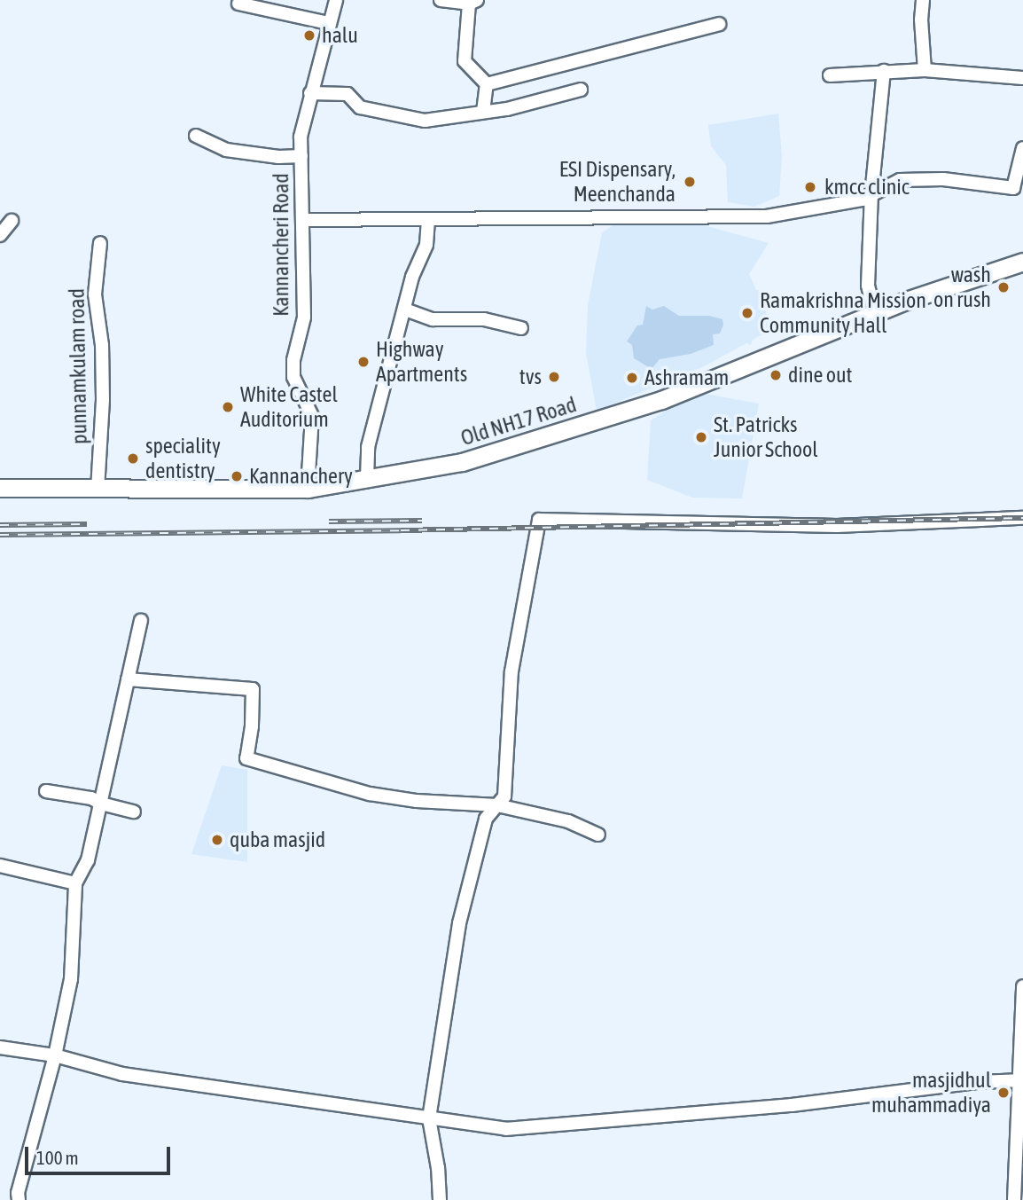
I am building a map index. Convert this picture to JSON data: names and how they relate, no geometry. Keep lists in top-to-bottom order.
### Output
{
  "streets": {
    "main road": ["Old NH17 Road"],
    "street": ["Kannancheri Road", "punnamkulam road"]
  },
  "crossings": [
    ["Kannancheri Road", "Old NH17 Road"],
    ["punnamkulam road", "Old NH17 Road"]
  ],
  "places": [
    "halu",
    "ESI Dispensary, Meenchanda",
    "kmcc clinic",
    "wash on rush",
    "Ramakrishna Mission Community Hall",
    "Highway Apartments",
    "dine out",
    "tvs",
    "Ashramam",
    "White Castel Auditorium",
    "St. Patricks Junior School",
    "speciality dentistry",
    "Kannanchery",
    "quba masjid",
    "masjidhul muhammadiya"
  ],
  "scale_bar": "100 m"
}
